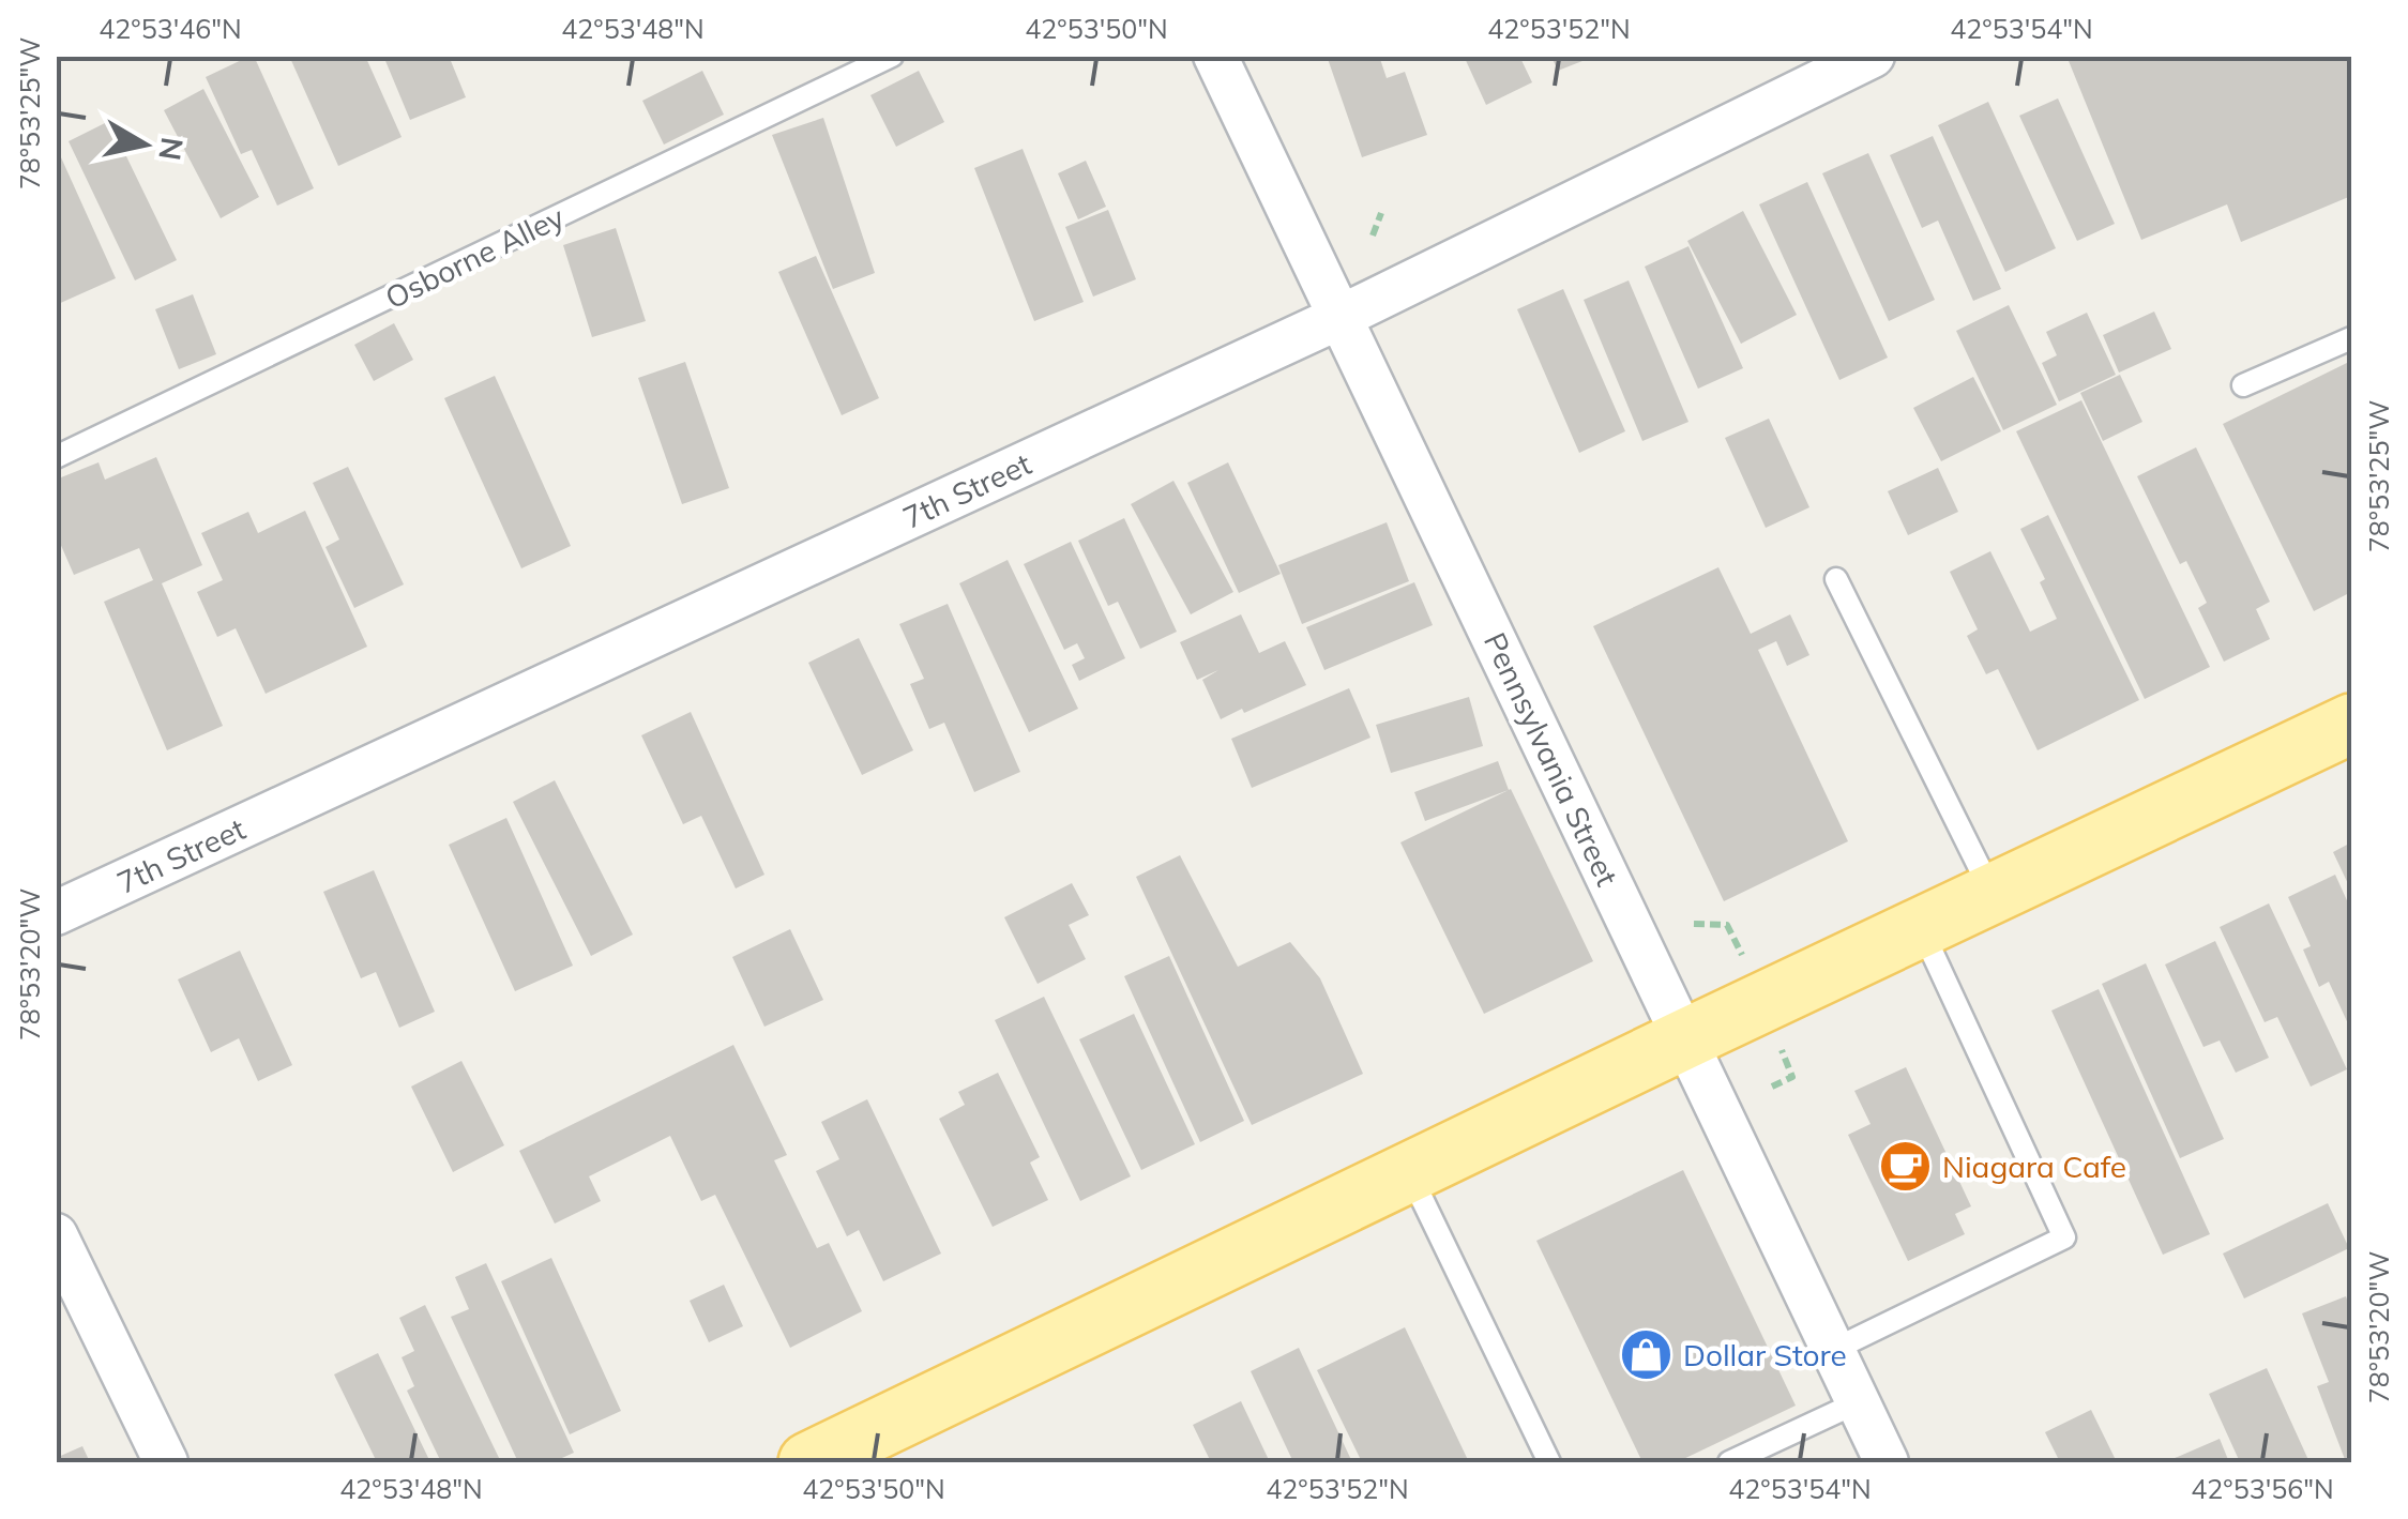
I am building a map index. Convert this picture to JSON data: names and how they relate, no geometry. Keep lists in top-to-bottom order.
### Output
{
  "streets": {
    "street": ["7th Street", "Pennsylvania Street"],
    "lane": ["Osborne Alley"]
  },
  "crossings": [
    ["7th Street", "Pennsylvania Street"]
  ],
  "places": {
    "cafe": ["Niagara Cafe"],
    "shop": ["Dollar Store"]
  },
  "north": "right",
  "coordinates": [
    "42°53'46\"N",
    "42°53'48\"N",
    "42°53'50\"N",
    "42°53'52\"N",
    "42°53'54\"N",
    "78°53'25\"W",
    "78°53'20\"W",
    "42°53'56\"N"
  ]
}
